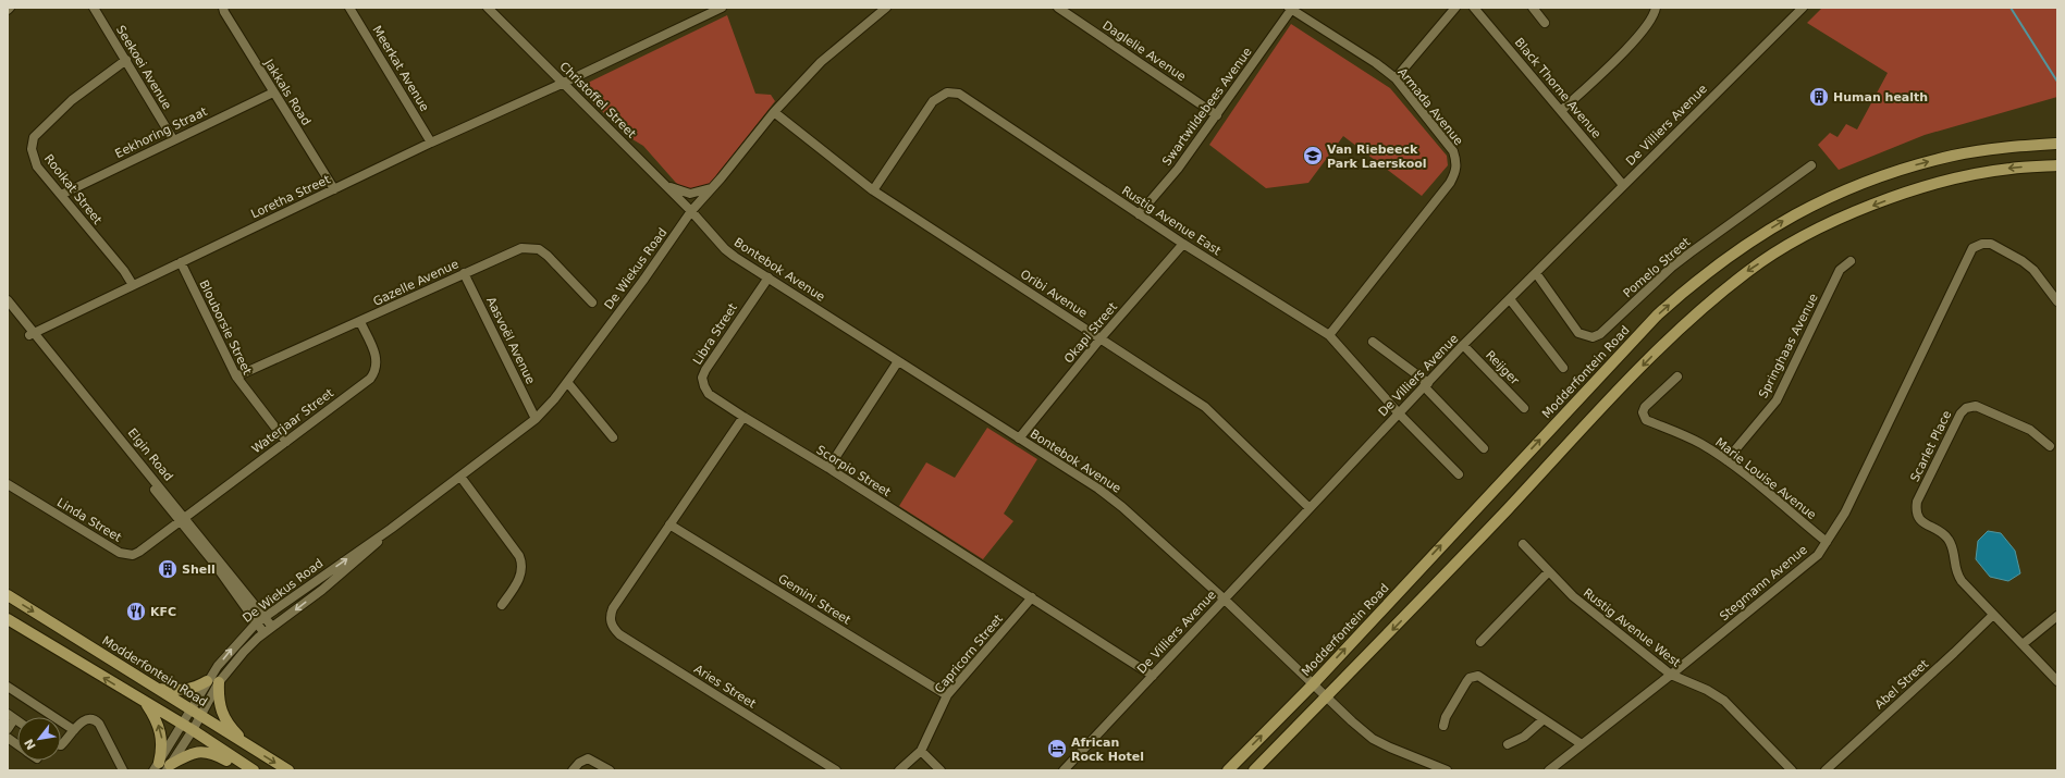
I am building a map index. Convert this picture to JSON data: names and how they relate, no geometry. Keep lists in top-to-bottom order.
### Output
{
  "streets": {
    "main road": ["Modderfontein Road"],
    "street": [
      "Daglelie Avenue",
      "Seekoei Avenue",
      "Meerkat Avenue",
      "Black Thorne Avenue",
      "Jakkals Road",
      "Christoffel Street",
      "Swartwildebees Avenue",
      "Armada Avenue",
      "De Villiers Avenue",
      "Eekhoring Straat",
      "Rooikat Street",
      "Loretha Street",
      "Rustig Avenue East",
      "Pomelo Street",
      "De Wiekus Road",
      "Bontebok Avenue",
      "Gazelle Avenue",
      "Oribi Avenue",
      "Blouborsie Street",
      "Okapi Street",
      "Libra Street",
      "Aasvoël Avenue",
      "Springhaas Avenue",
      "Reijger",
      "Waterjaar Street",
      "Scarlet Place",
      "Elgin Road",
      "Scorpio Street",
      "Marie Louise Avenue",
      "Linda Street",
      "Stegmann Avenue",
      "Gemini Street",
      "Rustig Avenue West",
      "Capricorn Street",
      "Abel Street",
      "Aries Street"
    ]
  },
  "crossings": [
    ["Daglelie Avenue", "Swartwildebees Avenue"],
    ["Seekoei Avenue", "Eekhoring Straat"],
    ["Seekoei Avenue", "Rooikat Street"],
    ["Meerkat Avenue", "Loretha Street"],
    ["Black Thorne Avenue", "De Villiers Avenue"],
    ["Jakkals Road", "Eekhoring Straat"],
    ["Jakkals Road", "Loretha Street"],
    ["Christoffel Street", "Loretha Street"],
    ["Christoffel Street", "De Wiekus Road"],
    ["Christoffel Street", "Bontebok Avenue"],
    ["Swartwildebees Avenue", "Armada Avenue"],
    ["Swartwildebees Avenue", "Rustig Avenue East"],
    ["Armada Avenue", "Rustig Avenue East"],
    ["De Villiers Avenue", "Rustig Avenue East"],
    ["De Villiers Avenue", "Pomelo Street"],
    ["De Villiers Avenue", "Bontebok Avenue"],
    ["De Villiers Avenue", "Oribi Avenue"],
    ["De Villiers Avenue", "Reijger"],
    ["De Villiers Avenue", "Scorpio Street"],
    ["Eekhoring Straat", "Rooikat Street"],
    ["Rooikat Street", "Loretha Street"],
    ["Loretha Street", "Blouborsie Street"],
    ["Loretha Street", "Elgin Road"],
    ["Rustig Avenue East", "Oribi Avenue"],
    ["Rustig Avenue East", "Okapi Street"],
    ["De Wiekus Road", "Bontebok Avenue"],
    ["De Wiekus Road", "Oribi Avenue"],
    ["De Wiekus Road", "Aasvoël Avenue"],
    ["De Wiekus Road", "Modderfontein Road"],
    ["De Wiekus Road", "Elgin Road"],
    ["Bontebok Avenue", "Okapi Street"],
    ["Bontebok Avenue", "Libra Street"],
    ["Bontebok Avenue", "Modderfontein Road"],
    ["Gazelle Avenue", "Blouborsie Street"],
    ["Gazelle Avenue", "Aasvoël Avenue"],
    ["Gazelle Avenue", "Waterjaar Street"],
    ["Oribi Avenue", "Okapi Street"],
    ["Blouborsie Street", "Waterjaar Street"],
    ["Libra Street", "Scorpio Street"],
    ["Springhaas Avenue", "Marie Louise Avenue"],
    ["Waterjaar Street", "Elgin Road"],
    ["Waterjaar Street", "Linda Street"],
    ["Scarlet Place", "Abel Street"],
    ["Elgin Road", "Linda Street"],
    ["Scorpio Street", "Capricorn Street"],
    ["Marie Louise Avenue", "Stegmann Avenue"],
    ["Stegmann Avenue", "Rustig Avenue West"],
    ["Gemini Street", "Capricorn Street"],
    ["Gemini Street", "Aries Street"]
  ],
  "places": {
    "building": ["Human health", "Shell"],
    "school or university": ["Van Riebeeck Park Laerskool"],
    "restaurant": ["KFC"],
    "hotel": ["African Rock Hotel"]
  },
  "north": "bottom left"
}
